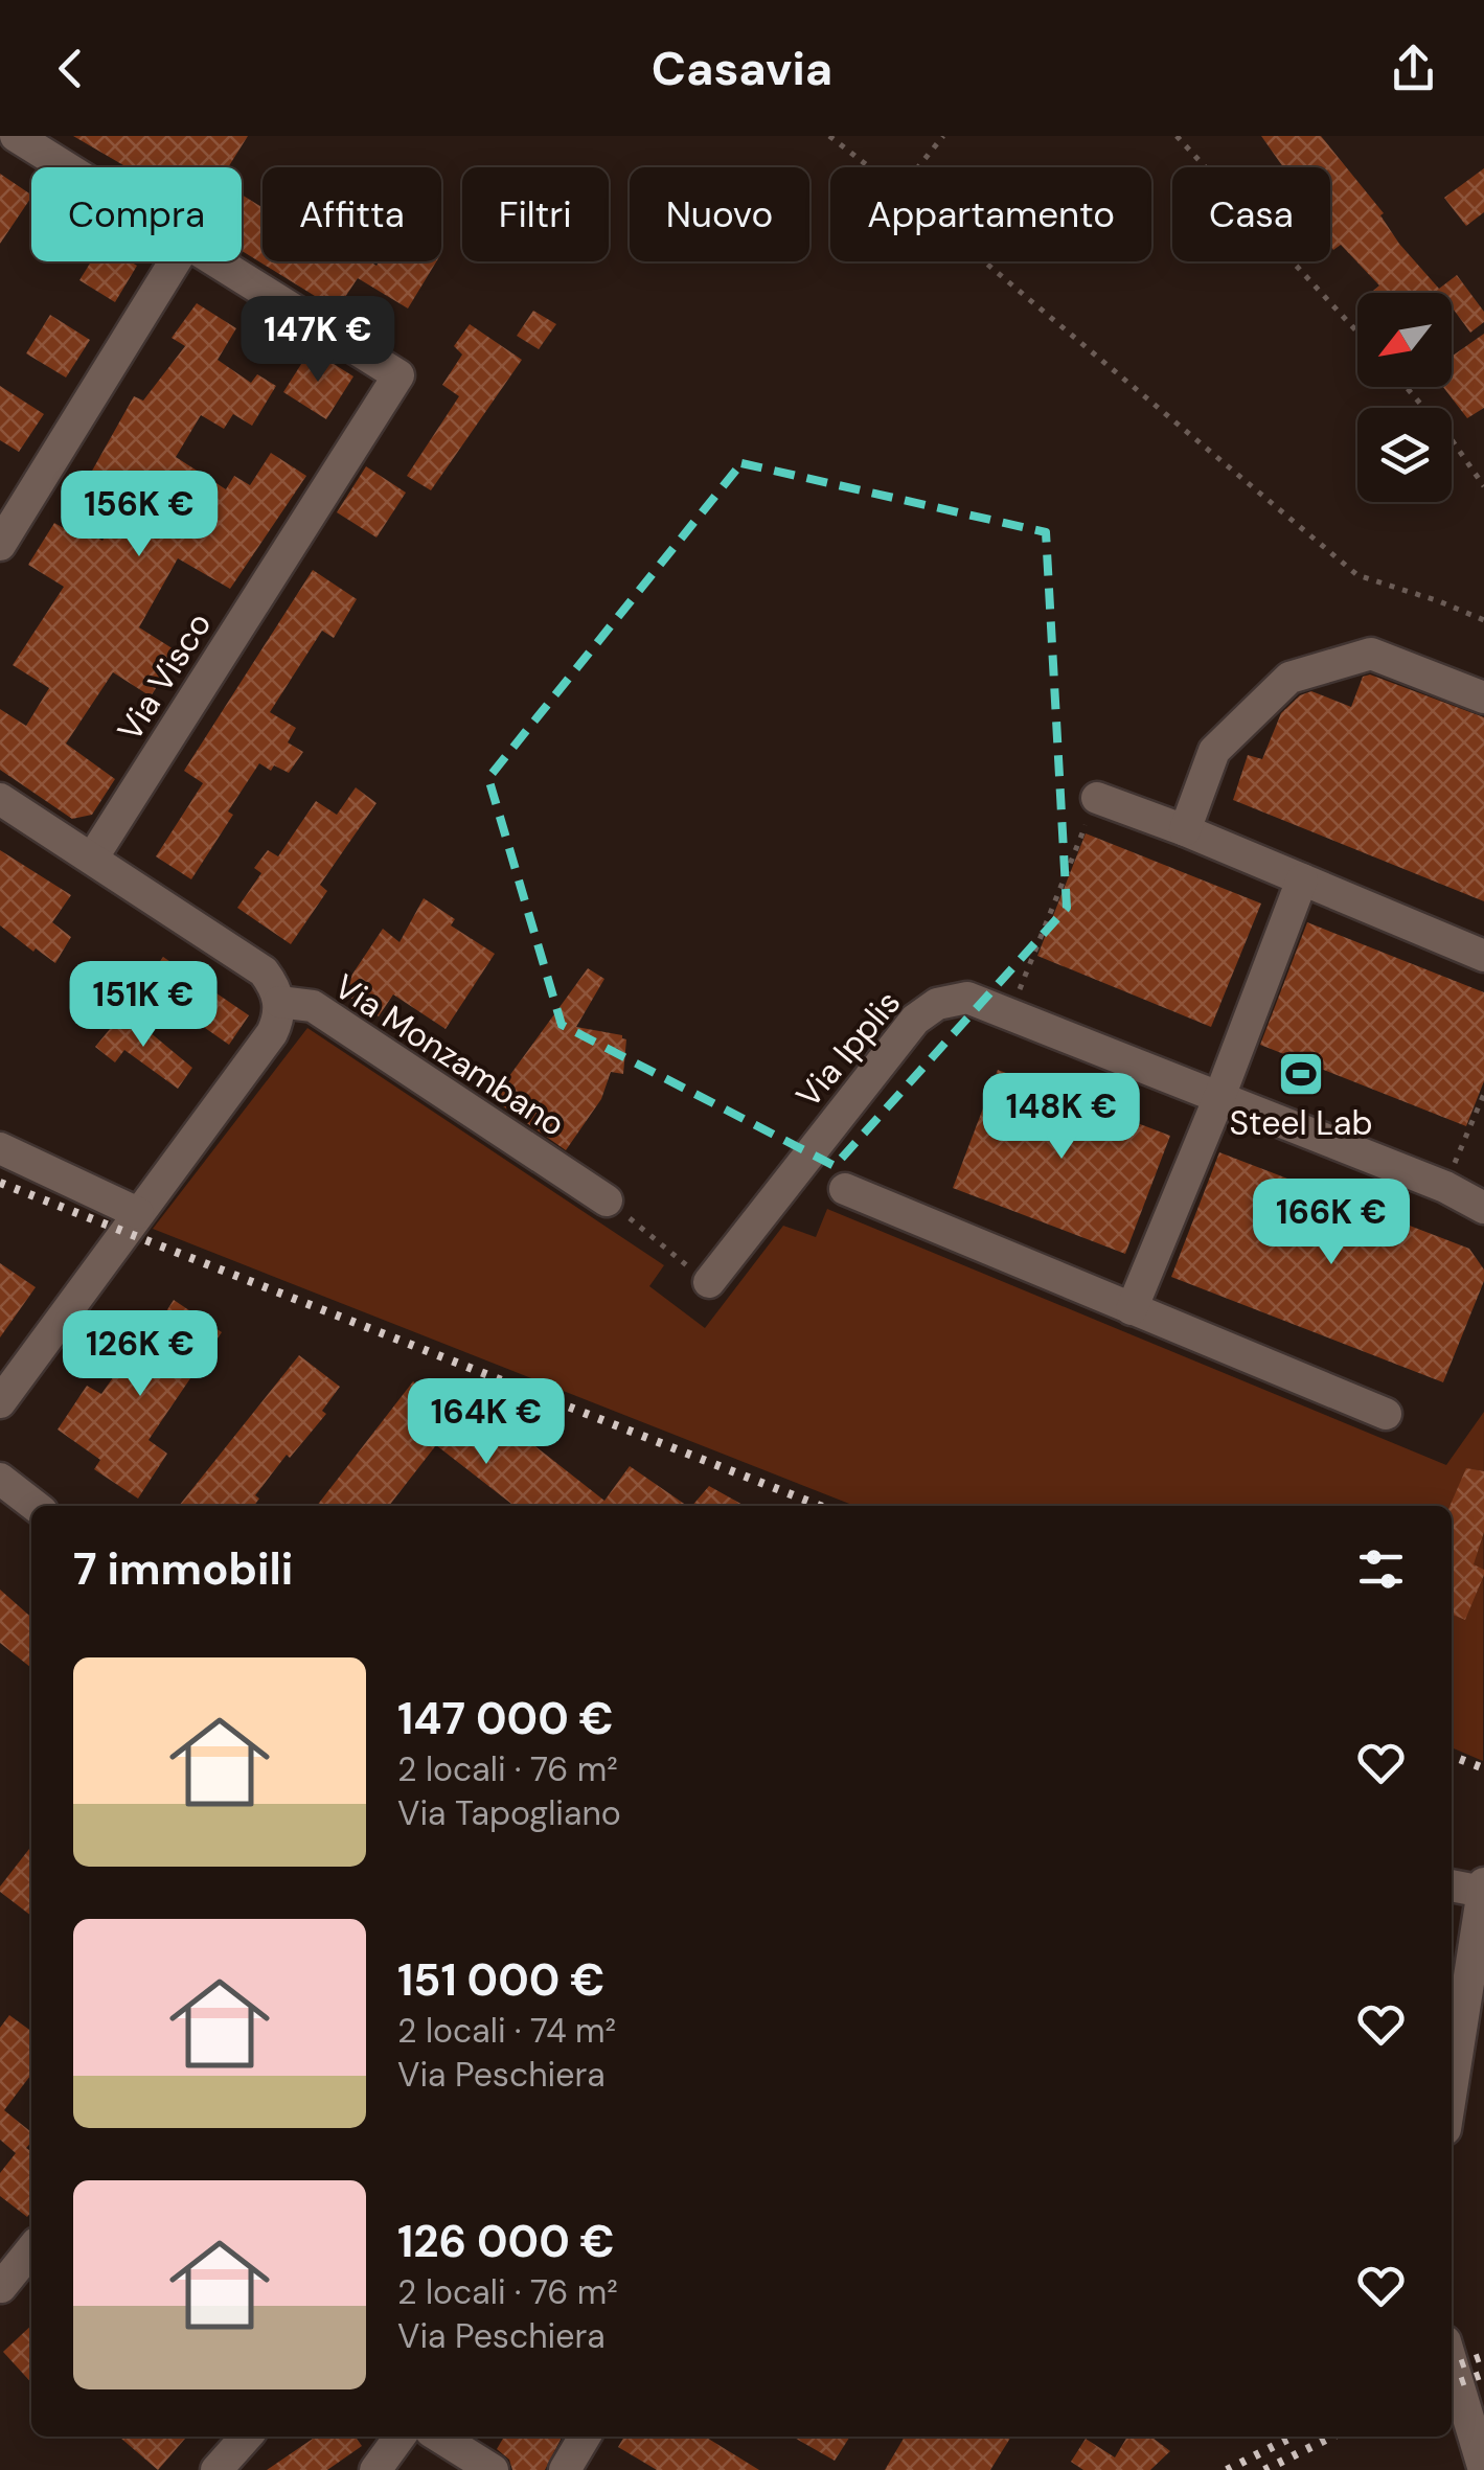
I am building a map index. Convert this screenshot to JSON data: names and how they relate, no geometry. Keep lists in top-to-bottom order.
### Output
{
  "streets": {
    "street": ["Via Visco", "Via Ipplis", "Via Monzambano"]
  },
  "crossings": [
    ["Via Visco", "Via Monzambano"]
  ],
  "places": {
    "sports": ["Steel Lab"]
  },
  "north": "bottom left",
  "page": {
    "header": "Casavia",
    "chip": [
      "Compra",
      "Affitta",
      "Filtri",
      "Nuovo",
      "Appartamento",
      "Casa"
    ],
    "price": [
      "147K €",
      "156K €",
      "151K €",
      "148K €",
      "166K €",
      "126K €",
      "164K €"
    ],
    "heading": "7 immobili",
    "list": [
      {
        "name": "147 000 €",
        "note": "2 locali · 76 m² · Via Tapogliano"
      },
      {
        "name": "151 000 €",
        "note": "2 locali · 74 m² · Via Peschiera"
      },
      {
        "name": "126 000 €",
        "note": "2 locali · 76 m² · Via Peschiera"
      }
    ]
  }
}
